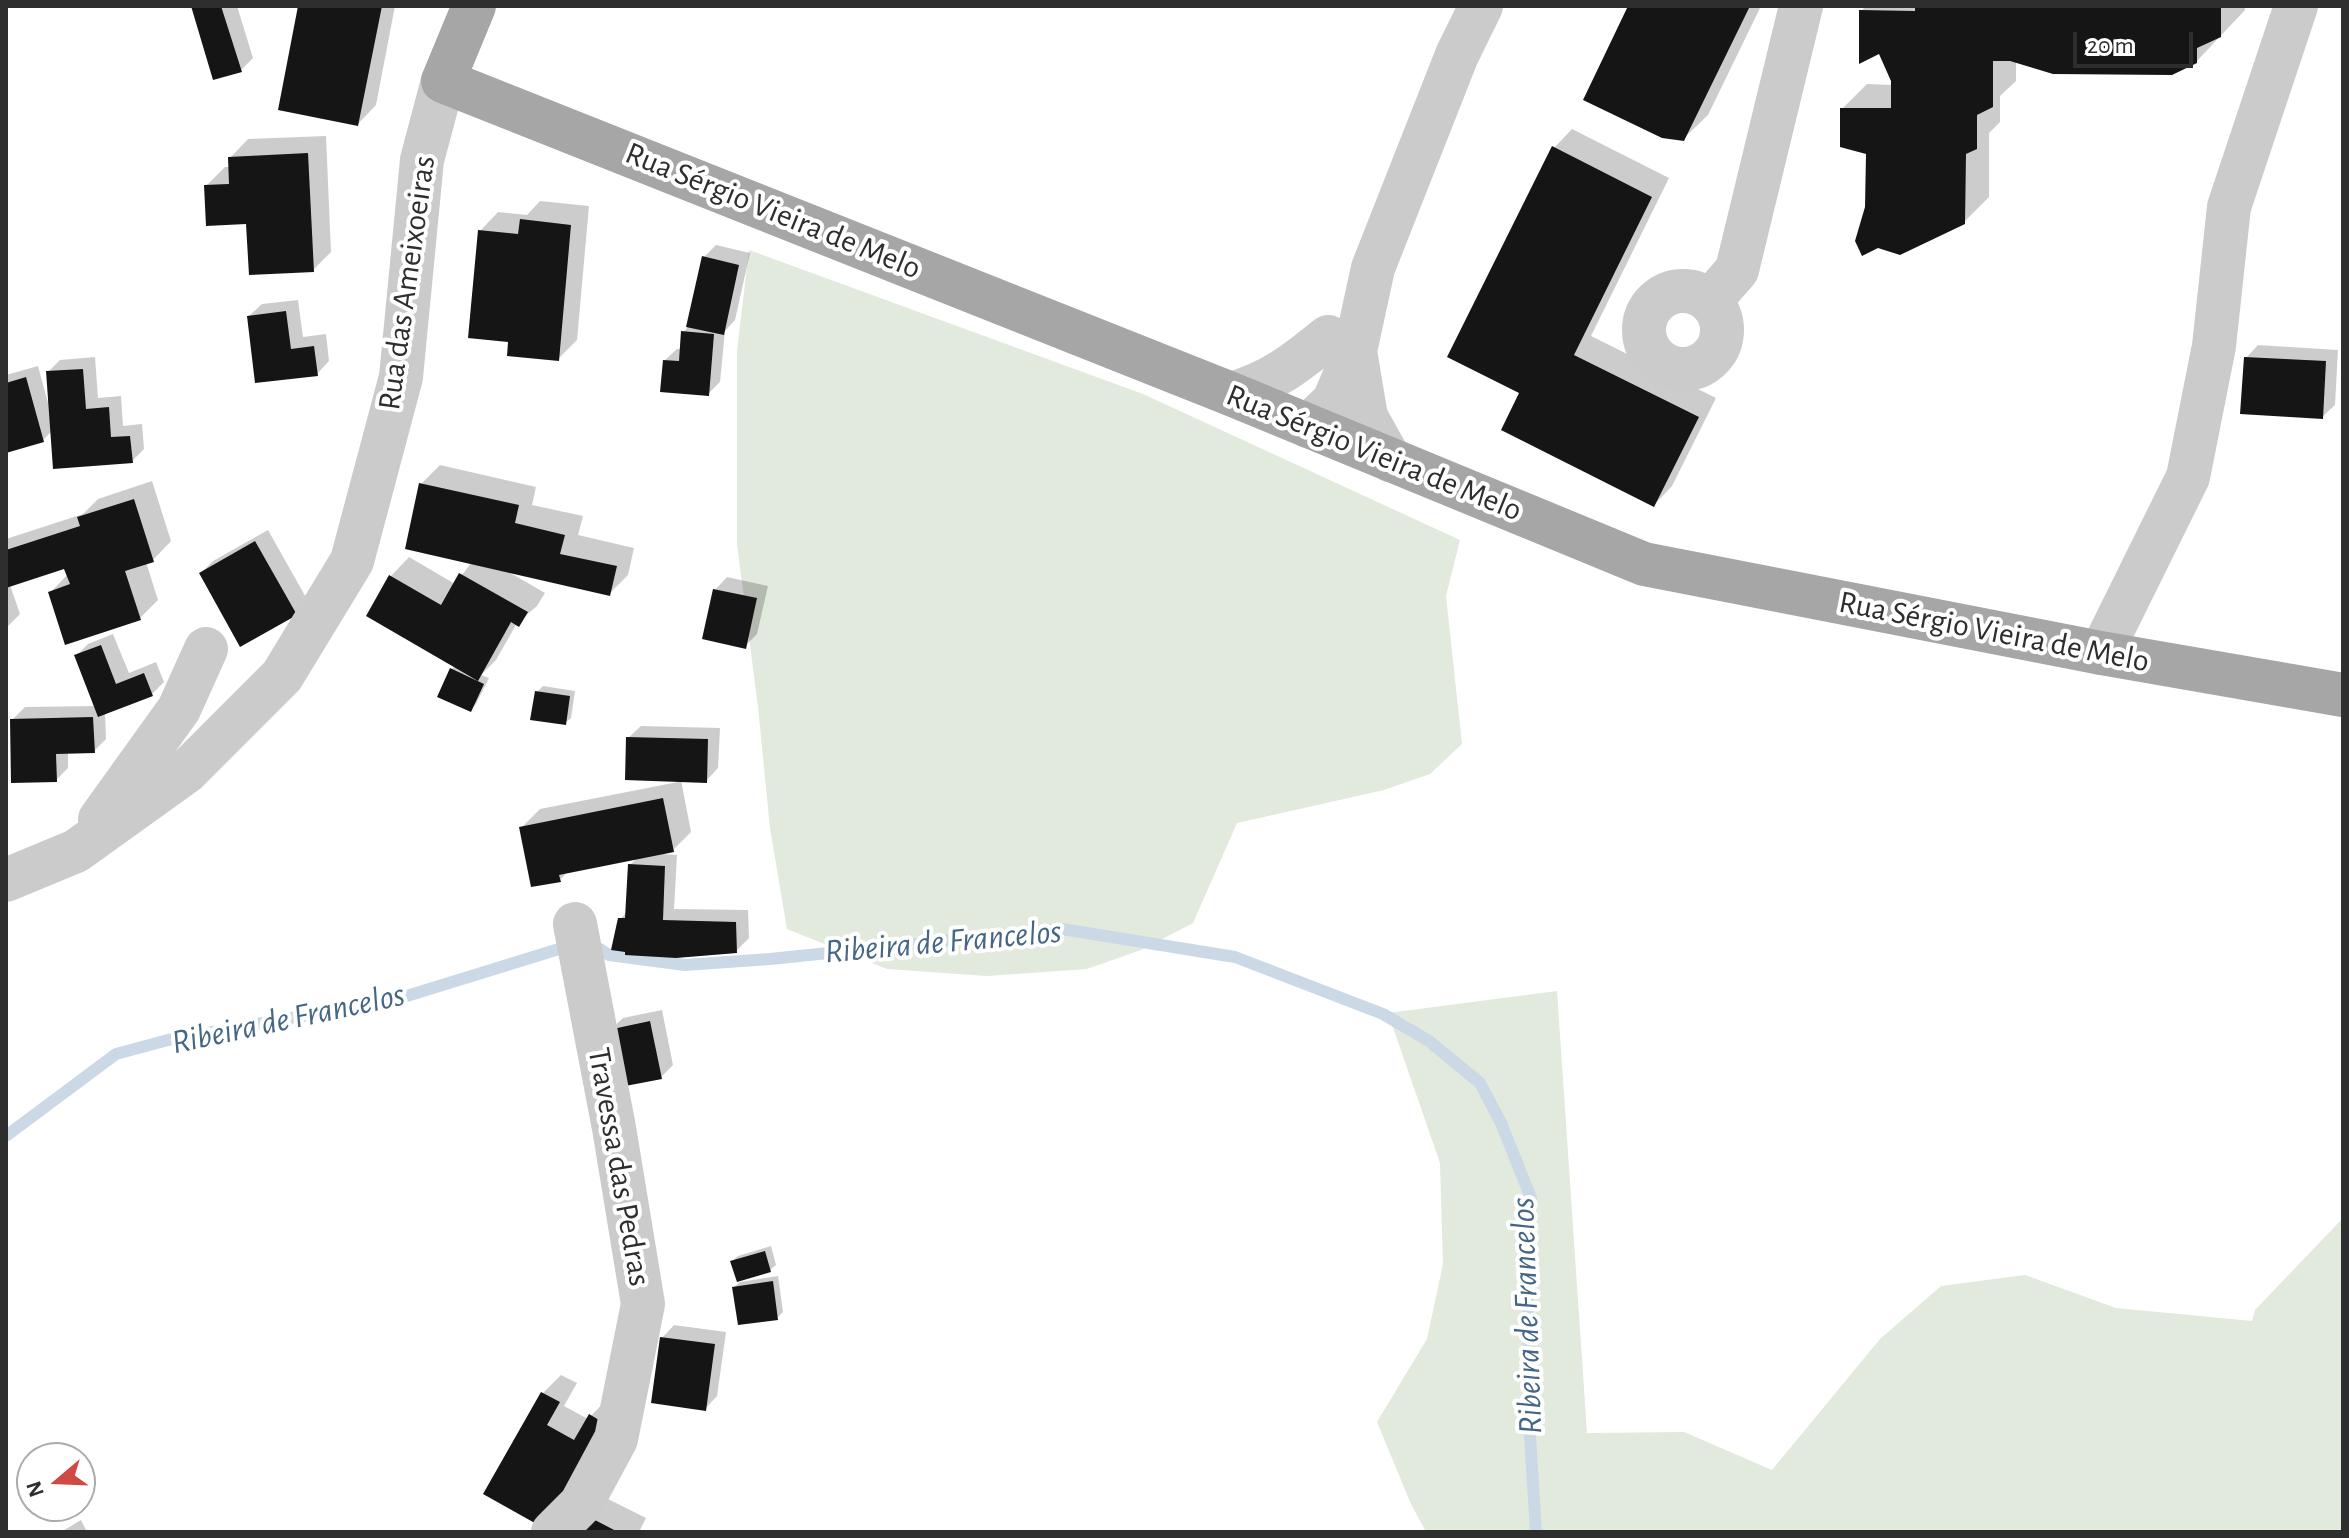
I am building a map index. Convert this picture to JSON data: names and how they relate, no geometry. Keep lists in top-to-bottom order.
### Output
{
  "streets": {
    "main road": ["Rua Sérgio Vieira de Melo", "Rua das Ameixoeiras"],
    "street": ["Travessa das Pedras"]
  },
  "crossings": [
    ["Rua Sérgio Vieira de Melo", "Rua das Ameixoeiras"]
  ],
  "water": ["Ribeira de Francelos"],
  "scale_bar": "20 m",
  "north": "left"
}
